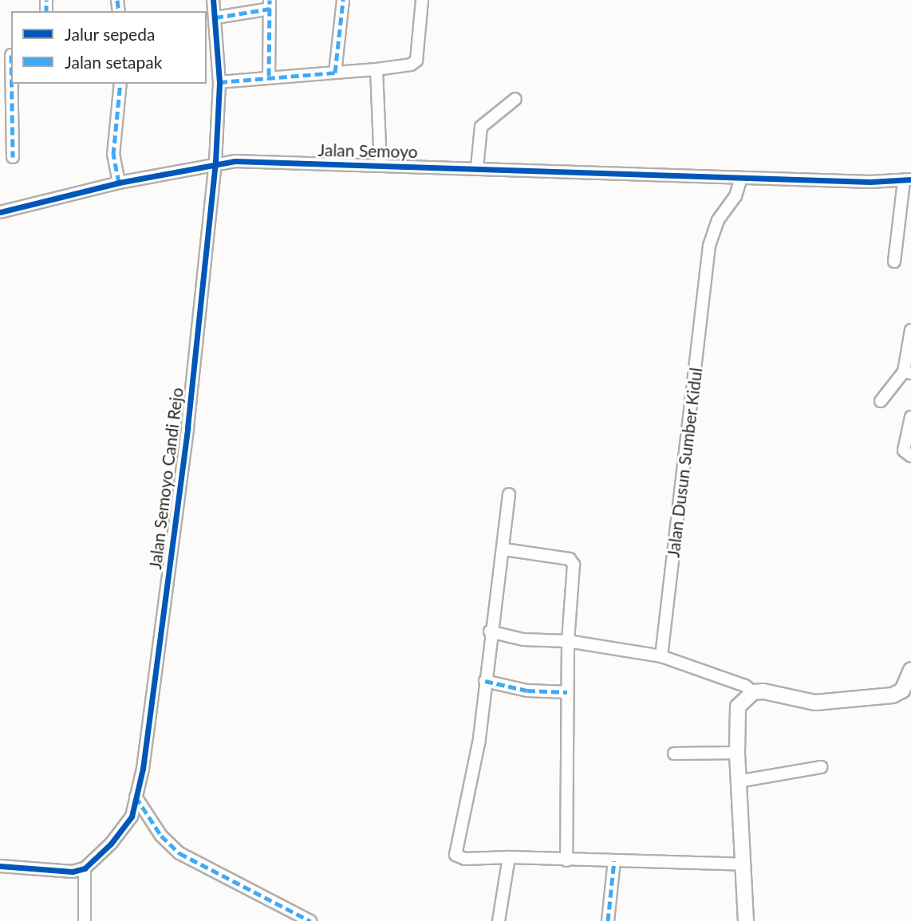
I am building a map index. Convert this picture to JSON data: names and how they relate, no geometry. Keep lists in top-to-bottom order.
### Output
{
  "streets": {
    "street": ["Jalan Semoyo", "Jalan Dusun Sumber Kidul", "Jalan Semoyo Candi Rejo"]
  },
  "crossings": [
    ["Jalan Semoyo", "Jalan Dusun Sumber Kidul"],
    ["Jalan Semoyo", "Jalan Semoyo Candi Rejo"]
  ],
  "legend": ["Jalur sepeda", "Jalan setapak"]
}
